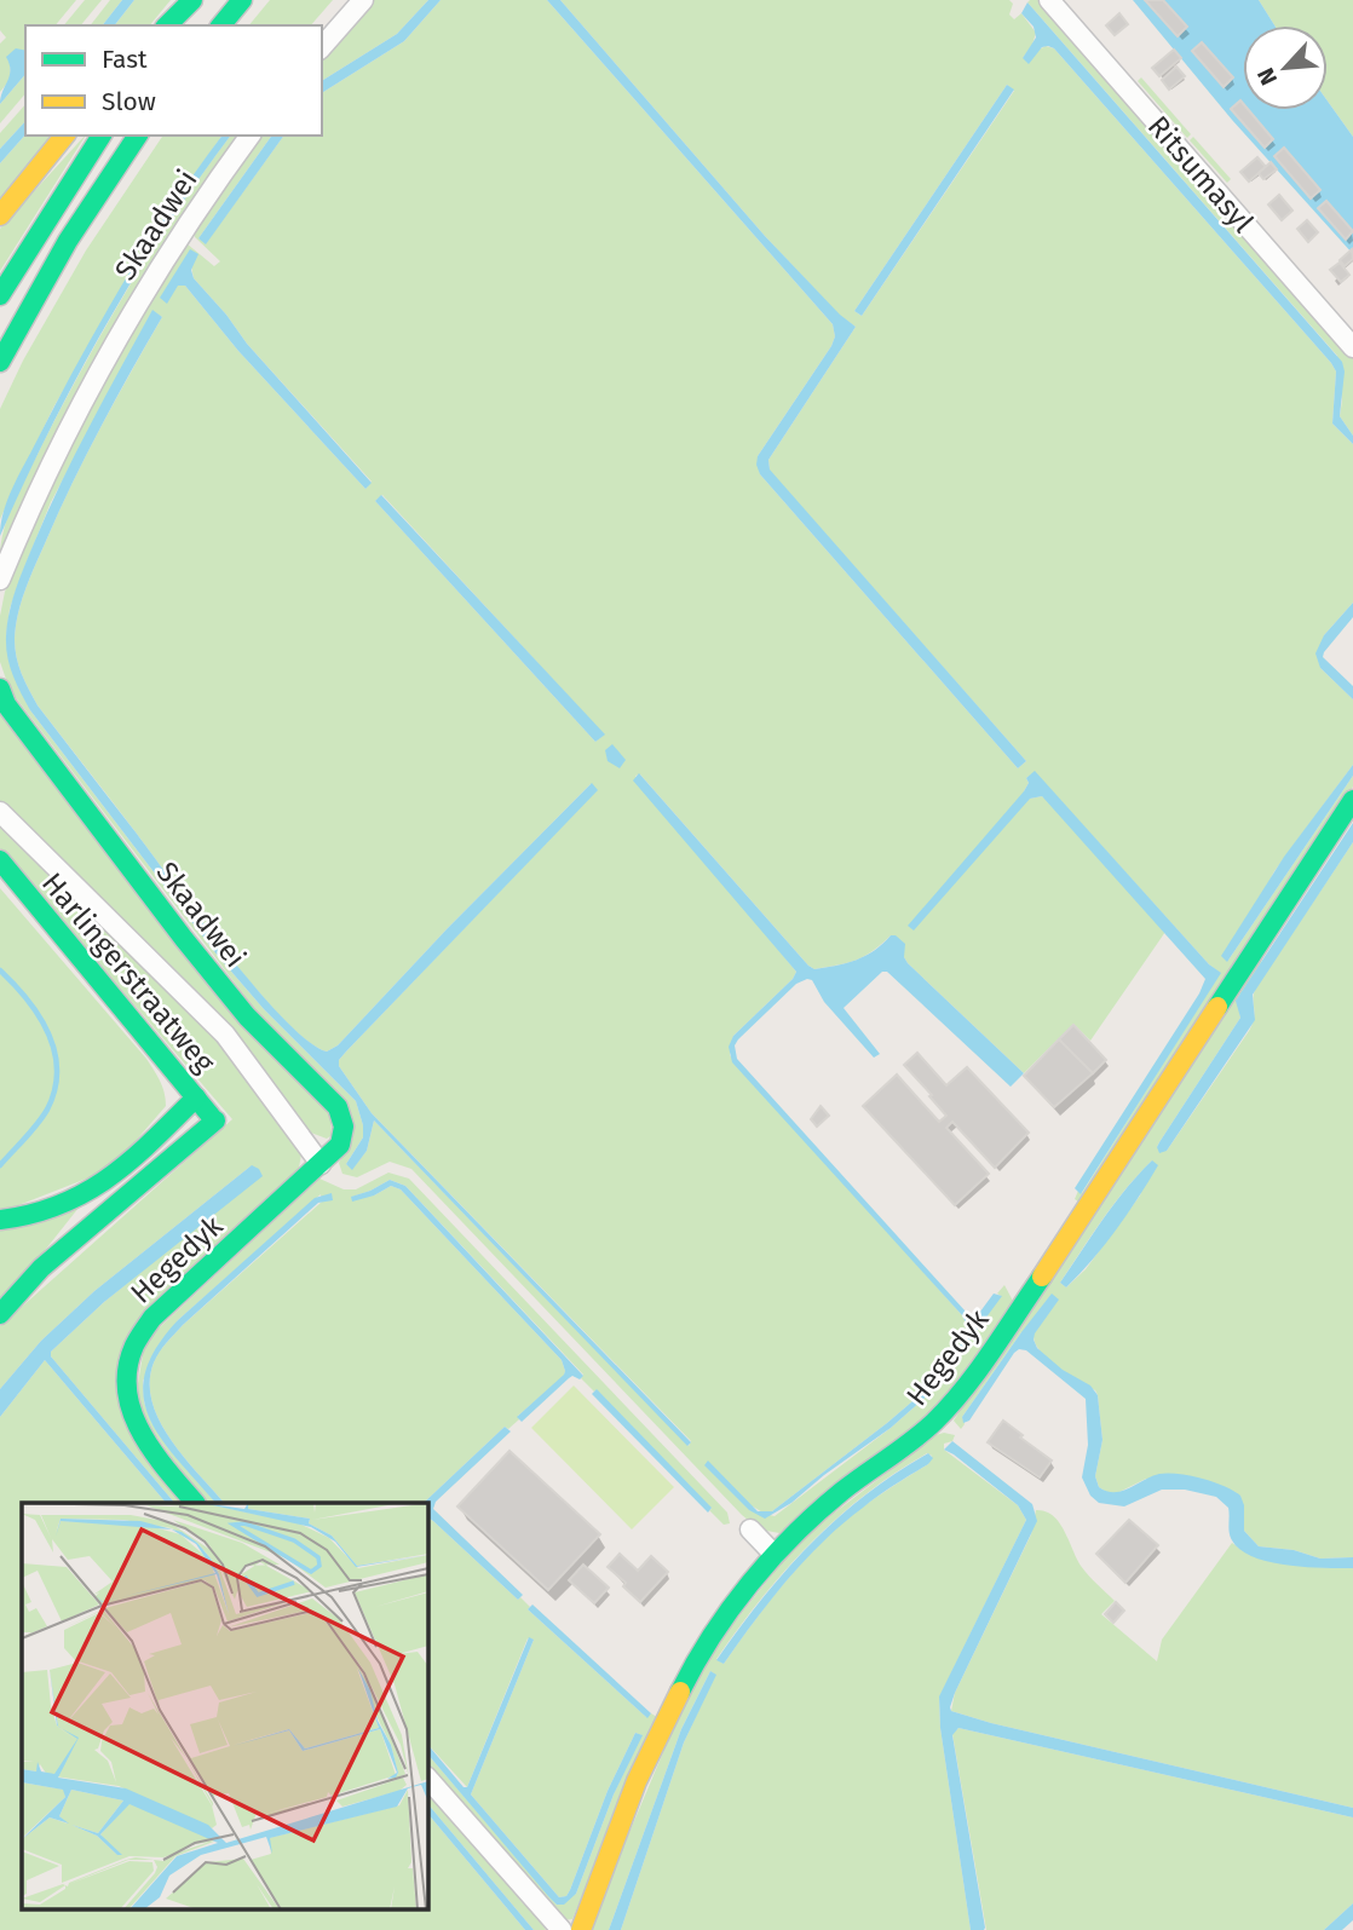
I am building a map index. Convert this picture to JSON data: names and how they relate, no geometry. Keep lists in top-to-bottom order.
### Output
{
  "streets": {
    "main road": ["Skaadwei", "Harlingerstraatweg", "Hegedyk"],
    "street": ["Ritsumasyl"]
  },
  "crossings": [
    ["Skaadwei", "Hegedyk"]
  ],
  "legend": ["Fast", "Slow"],
  "north": "bottom left"
}
